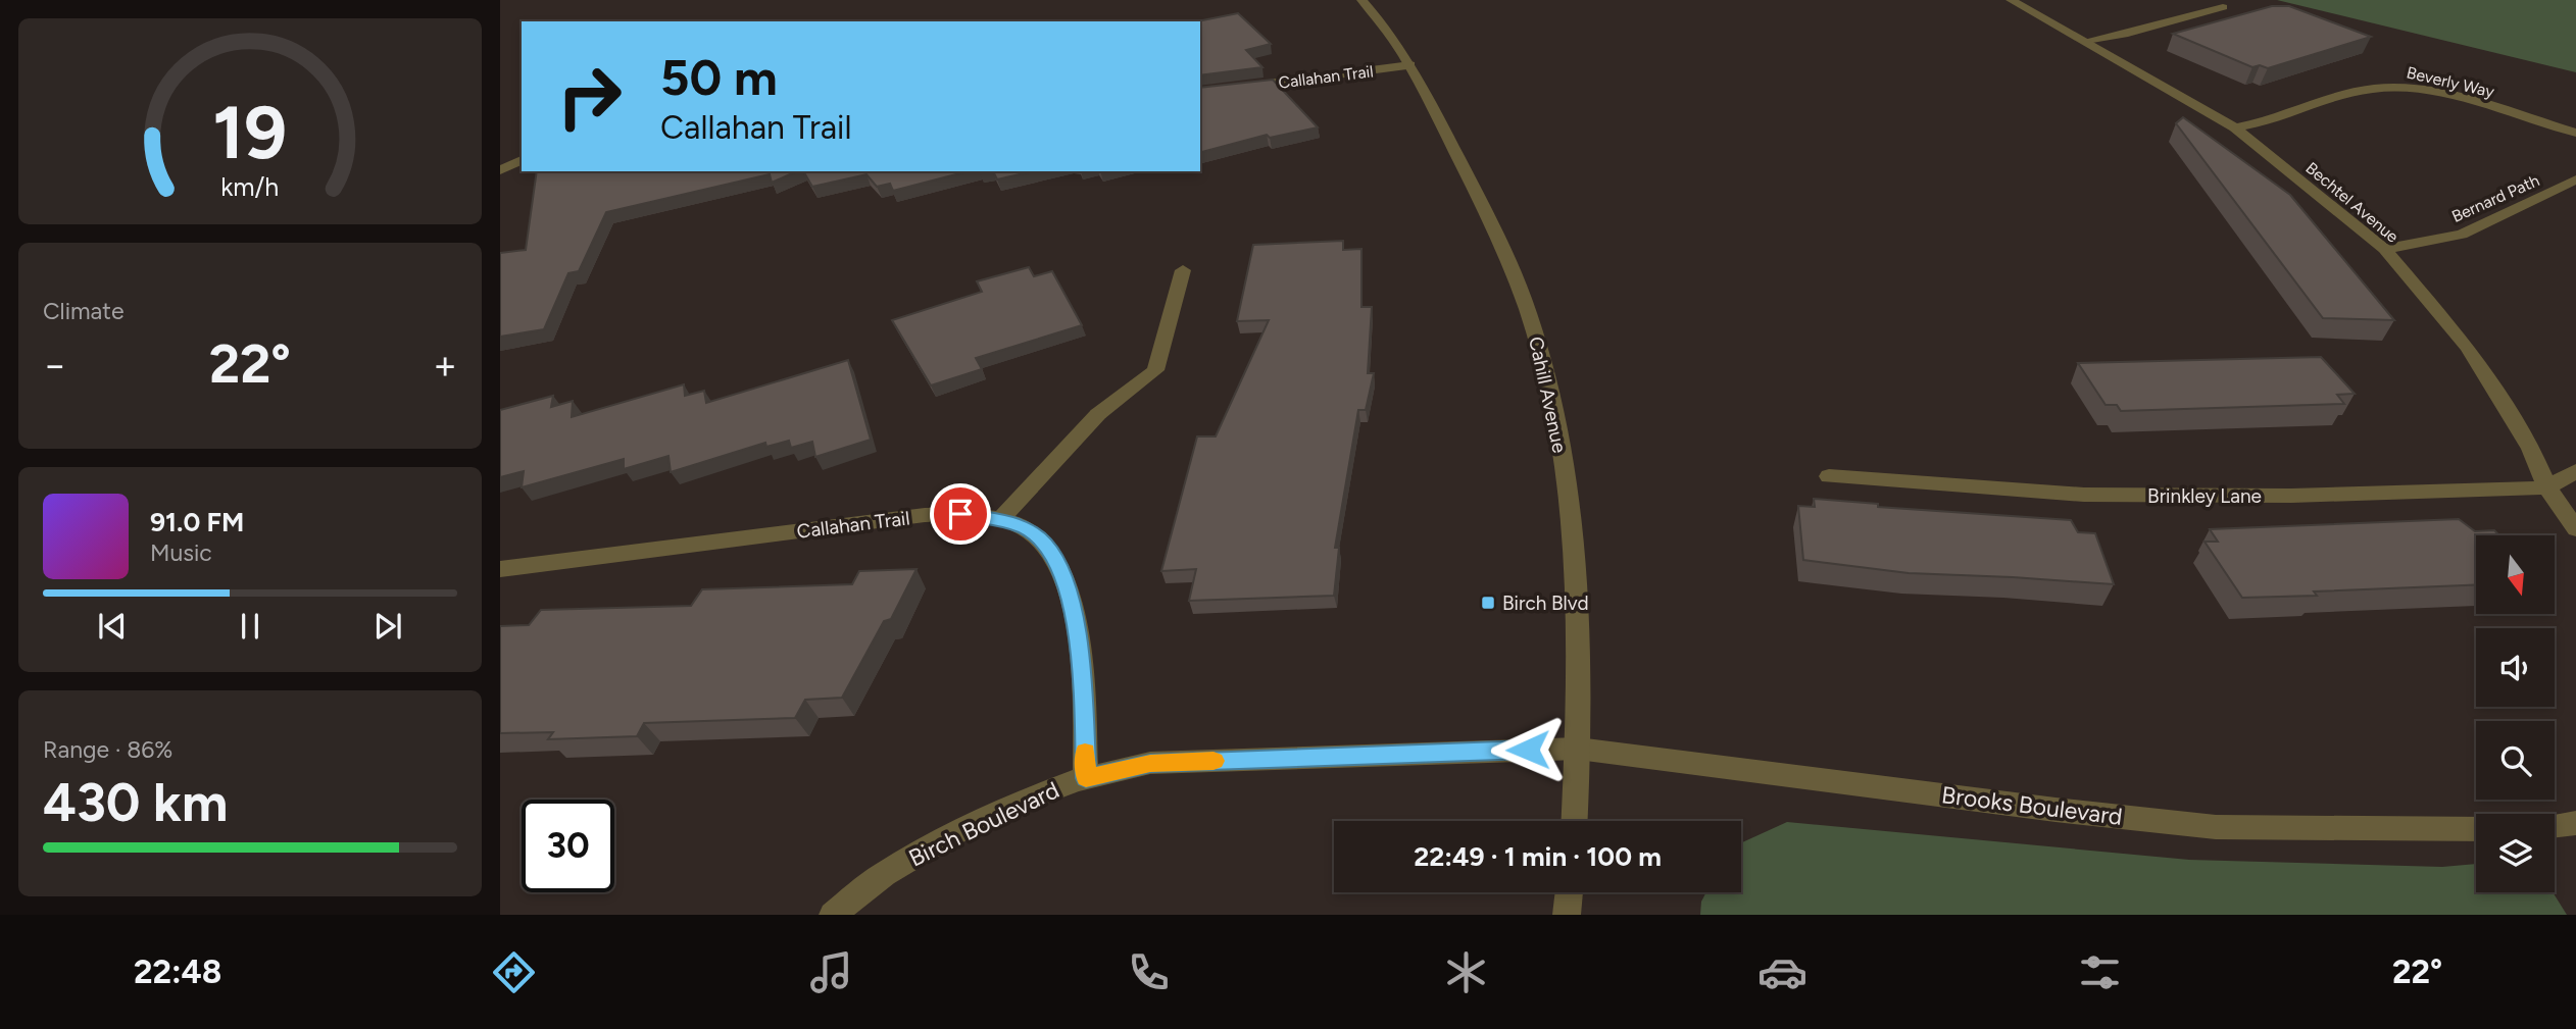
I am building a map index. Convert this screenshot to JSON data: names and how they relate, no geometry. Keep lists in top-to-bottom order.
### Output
{
  "streets": {
    "street": [
      "Callahan Trail",
      "Beverly Way",
      "Bernard Path",
      "Bechtel Avenue",
      "Cahill Avenue",
      "Brinkley Lane",
      "Brooks Boulevard",
      "Birch Boulevard"
    ]
  },
  "crossings": [
    ["Callahan Trail", "Cahill Avenue"],
    ["Callahan Trail", "Birch Boulevard"],
    ["Beverly Way", "Bechtel Avenue"],
    ["Bernard Path", "Bechtel Avenue"],
    ["Bechtel Avenue", "Brinkley Lane"],
    ["Cahill Avenue", "Brooks Boulevard"],
    ["Cahill Avenue", "Birch Boulevard"],
    ["Brooks Boulevard", "Birch Boulevard"]
  ],
  "places": {
    "transit": ["Birch Blvd"]
  },
  "north": "bottom",
  "page": {
    "turn": ["50 m", "Callahan Trail"],
    "tile": [
      "Climate",
      ["Range · 86%", "430 km"]
    ],
    "heat": ["−", "22°", "+"],
    "song": ["91.0 FM", "Music"],
    "limit": "30",
    "trip": "22:49 · 1 min · 100 m",
    "tabs": ["22:48", "22°"],
    "gauge": ["19", "km/h"]
  }
}
